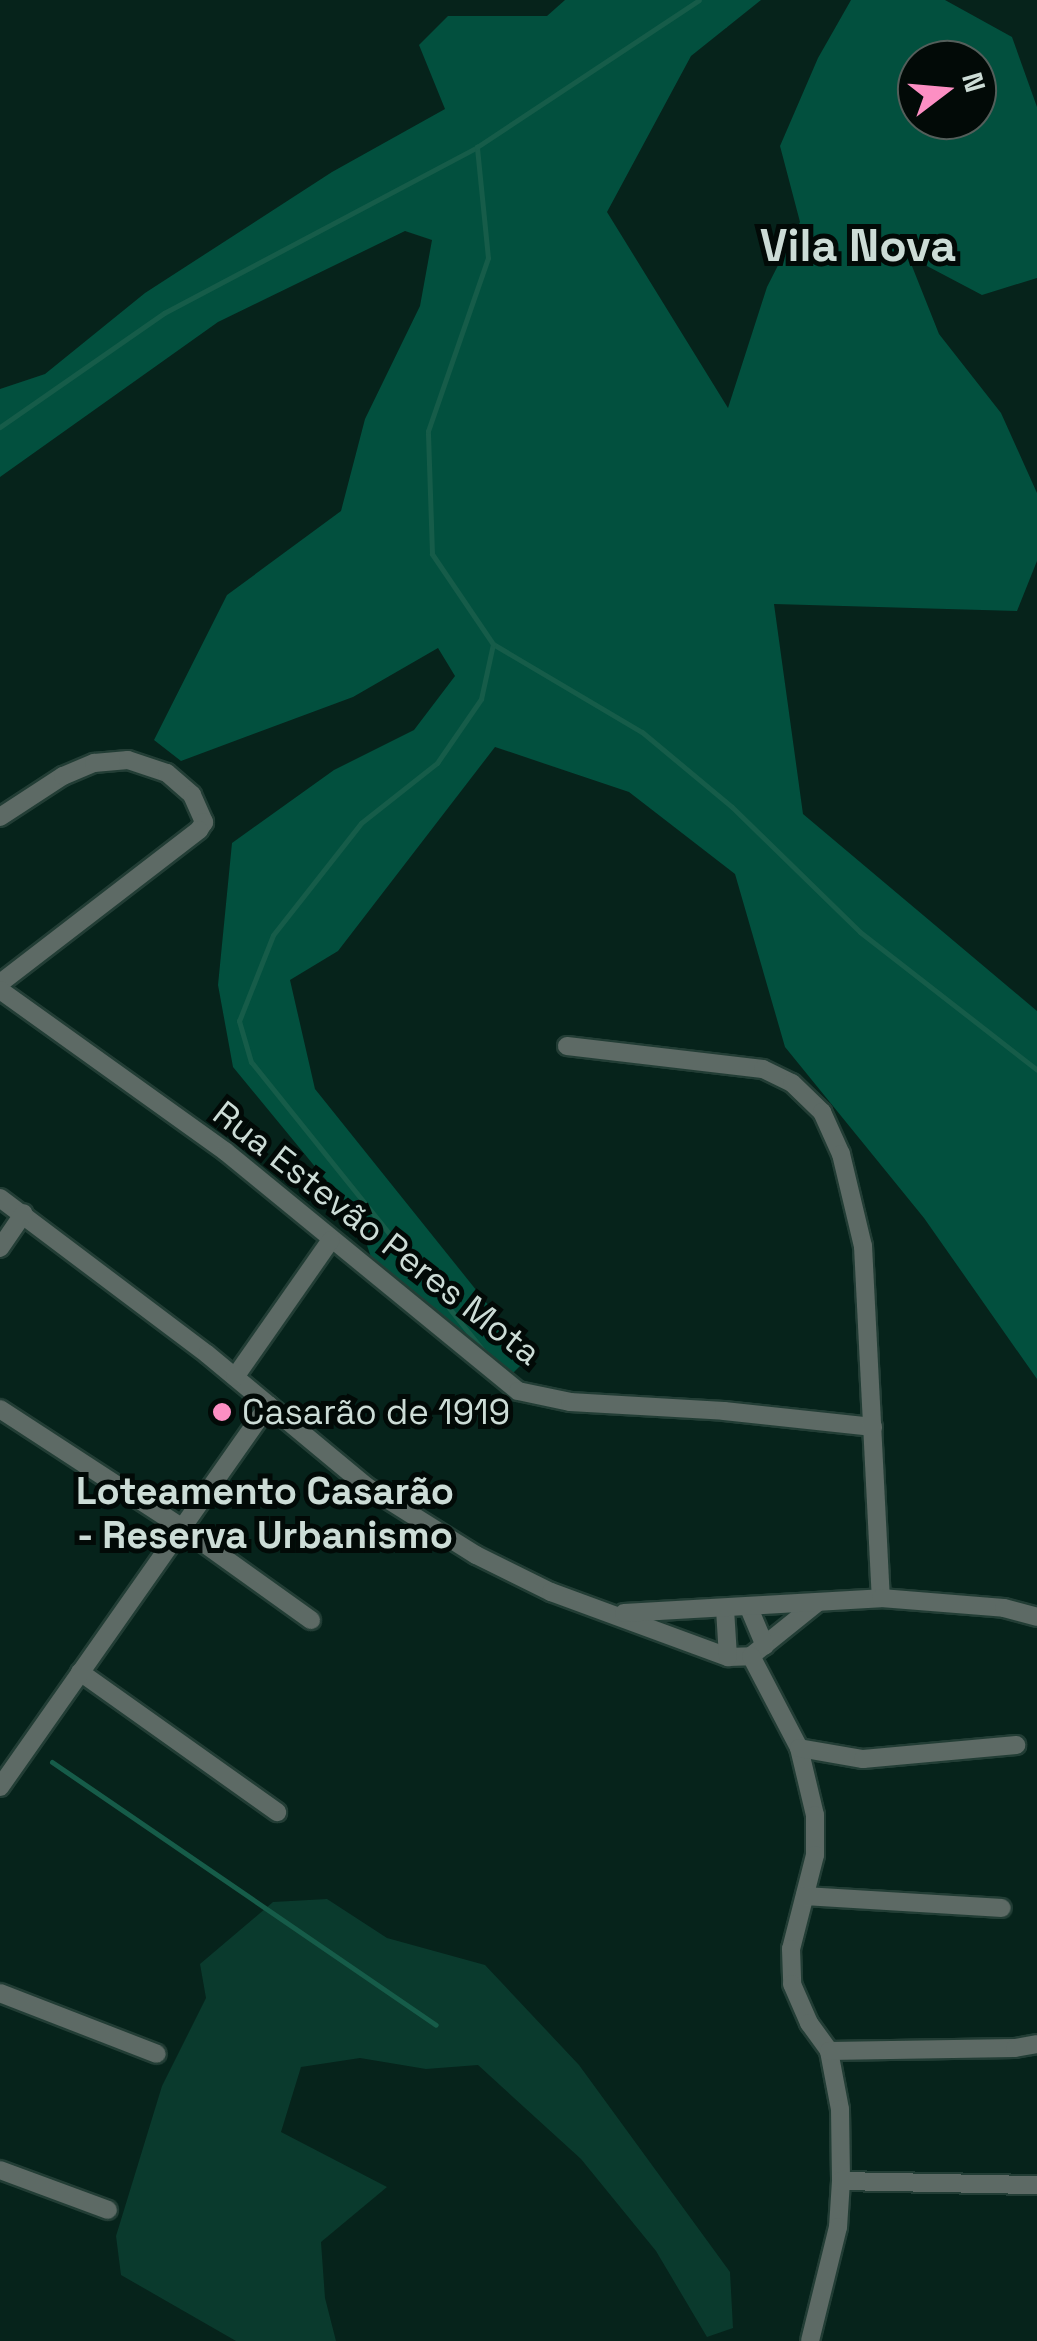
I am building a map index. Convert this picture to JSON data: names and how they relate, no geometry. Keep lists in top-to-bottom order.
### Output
{
  "streets": {
    "street": ["Rua Estevão Peres Mota"]
  },
  "districts": ["Vila Nova", "Loteamento Casarão - Reserva Urbanismo"],
  "places": ["Casarão de 1919"],
  "north": "right"
}
